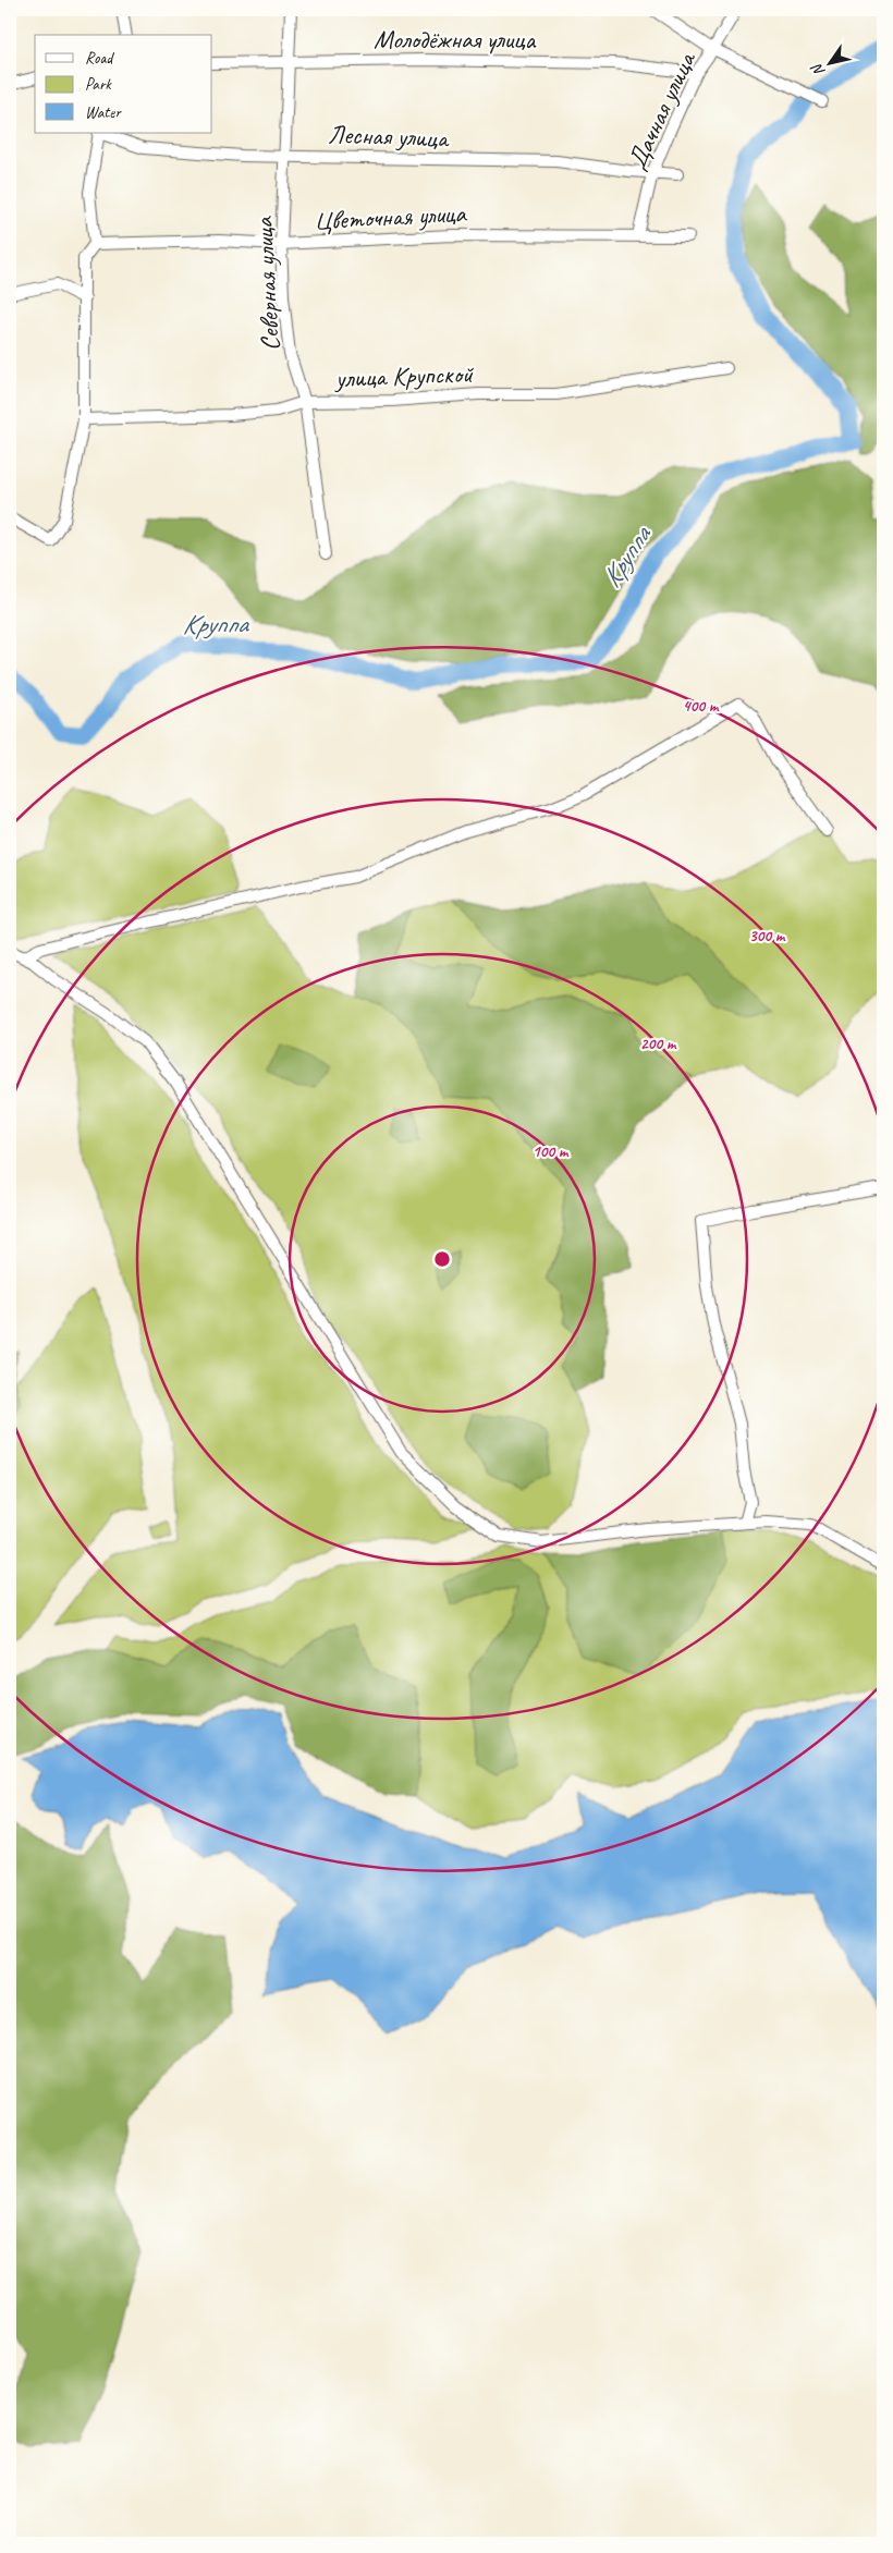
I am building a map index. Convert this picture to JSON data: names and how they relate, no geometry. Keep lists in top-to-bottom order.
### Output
{
  "streets": {
    "street": [
      "Молодёжная улица",
      "Дачная улица",
      "Лесная улица",
      "Цветочная улица",
      "Северная улица",
      "улица Крупской"
    ]
  },
  "crossings": [
    ["Молодёжная улица", "Дачная улица"],
    ["Молодёжная улица", "Северная улица"],
    ["Дачная улица", "Лесная улица"],
    ["Дачная улица", "Цветочная улица"],
    ["Лесная улица", "Северная улица"],
    ["Цветочная улица", "Северная улица"],
    ["Северная улица", "улица Крупской"]
  ],
  "water": ["Круппа"],
  "legend": ["Road", "Park", "Water"],
  "north": "bottom left",
  "rings": [
    "400 m",
    "300 m",
    "200 m",
    "100 m"
  ]
}
